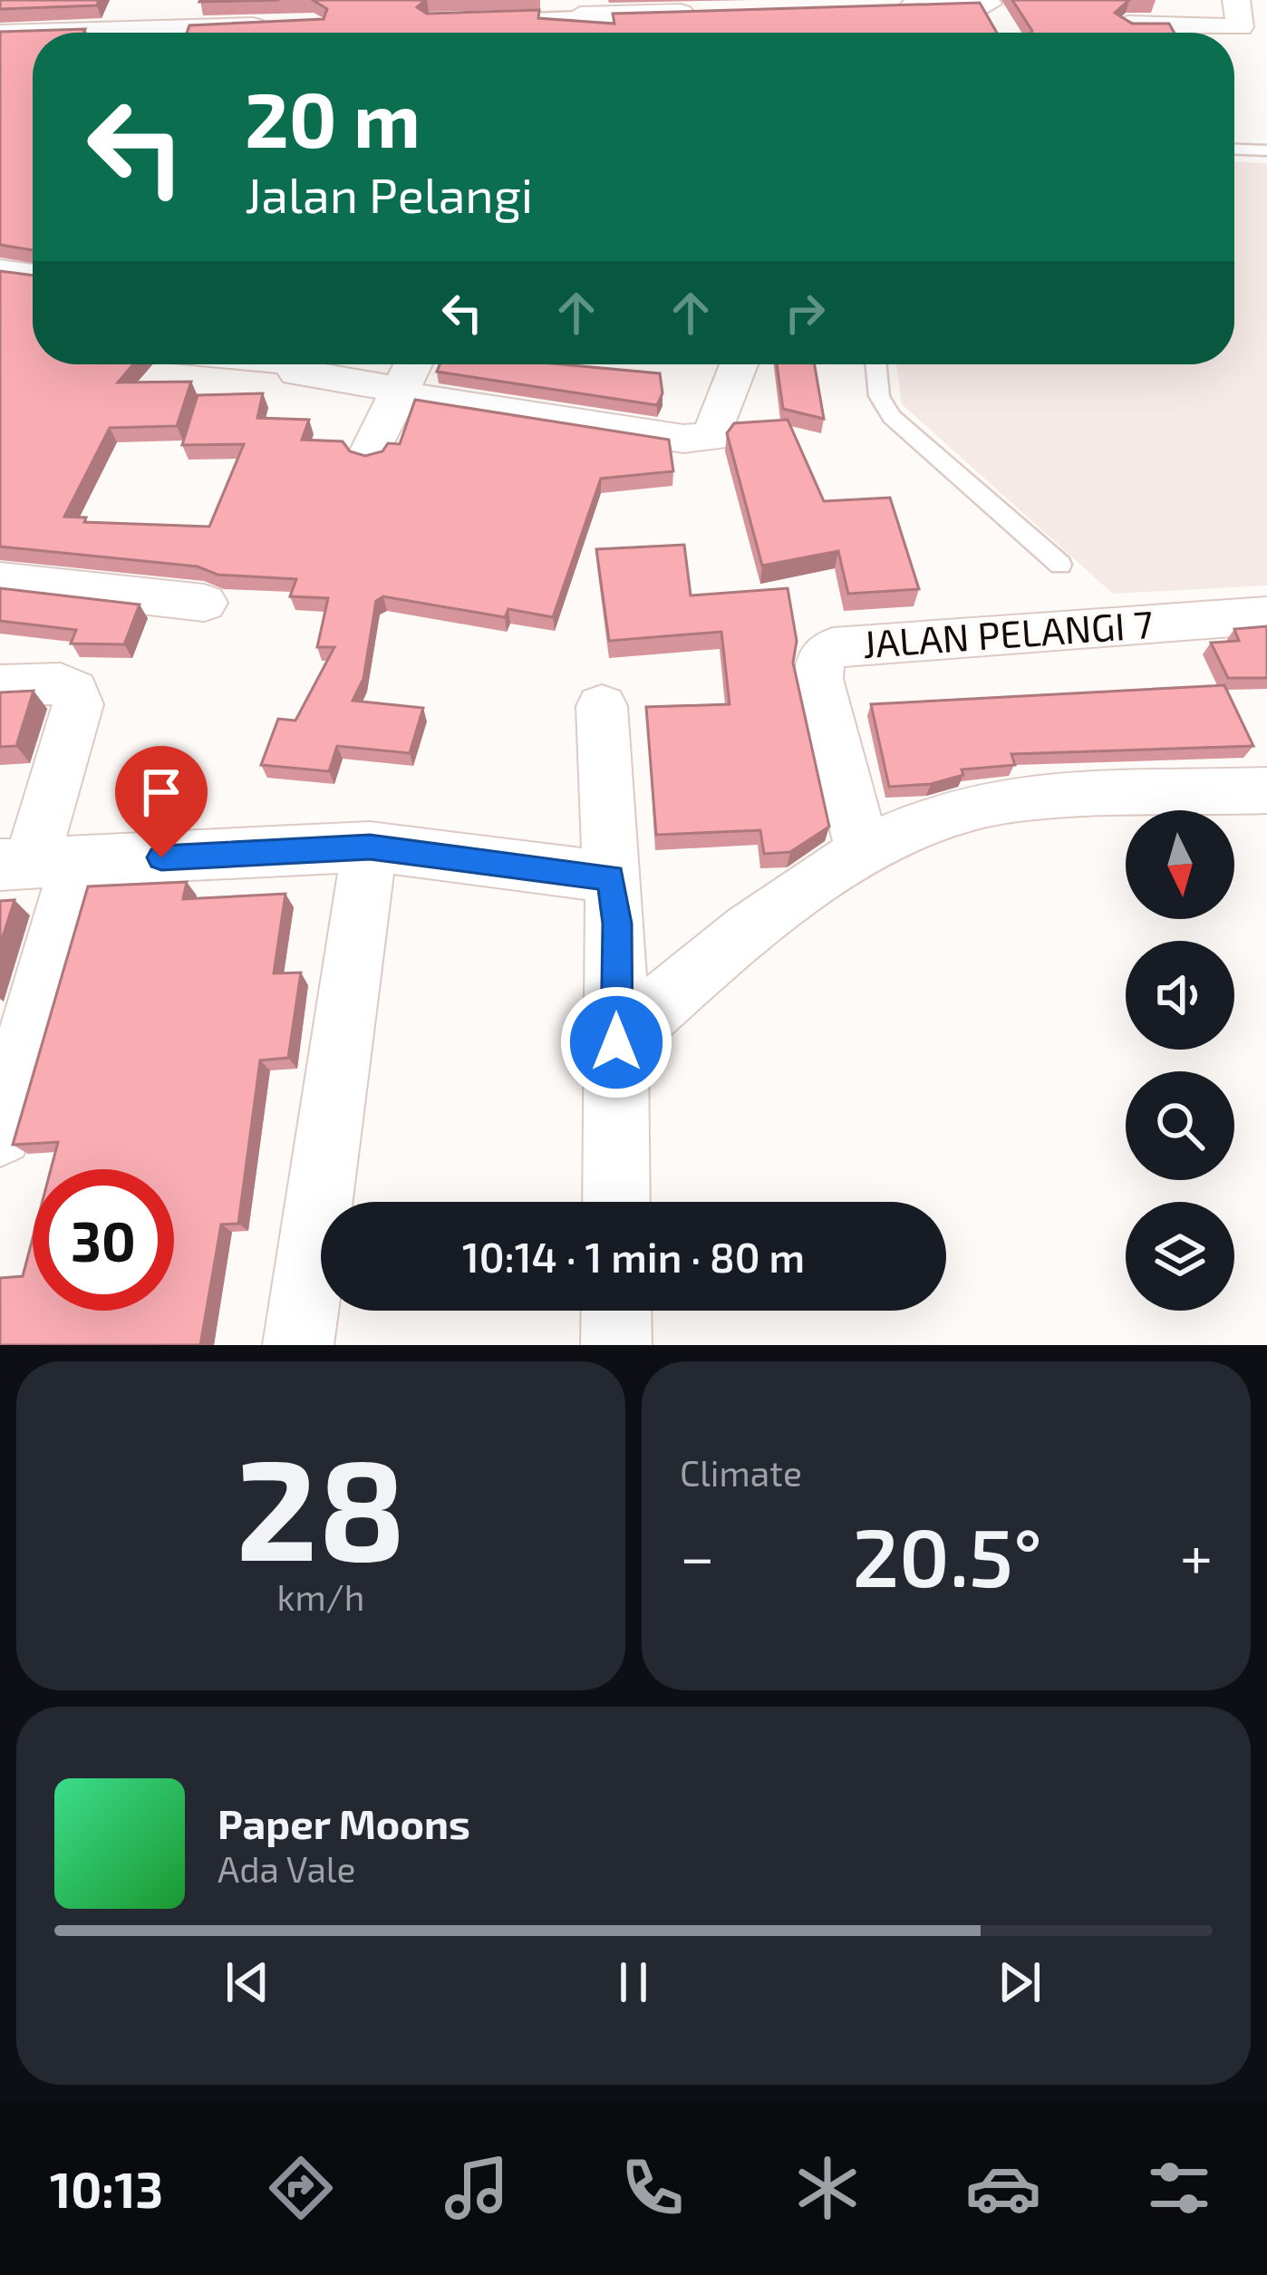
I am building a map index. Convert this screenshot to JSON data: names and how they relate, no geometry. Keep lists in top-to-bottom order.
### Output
{
  "streets": {
    "street": ["JALAN PELANGI 7"]
  },
  "north": "bottom",
  "page": {
    "turn": ["20 m", "Jalan Pelangi"],
    "limit": "30",
    "trip": "10:14 · 1 min · 80 m",
    "tile": [
      ["28", "km/h"],
      "Climate"
    ],
    "heat": ["−", "20.5°", "+"],
    "song": ["Paper Moons", "Ada Vale"],
    "tabs": "10:13"
  }
}
